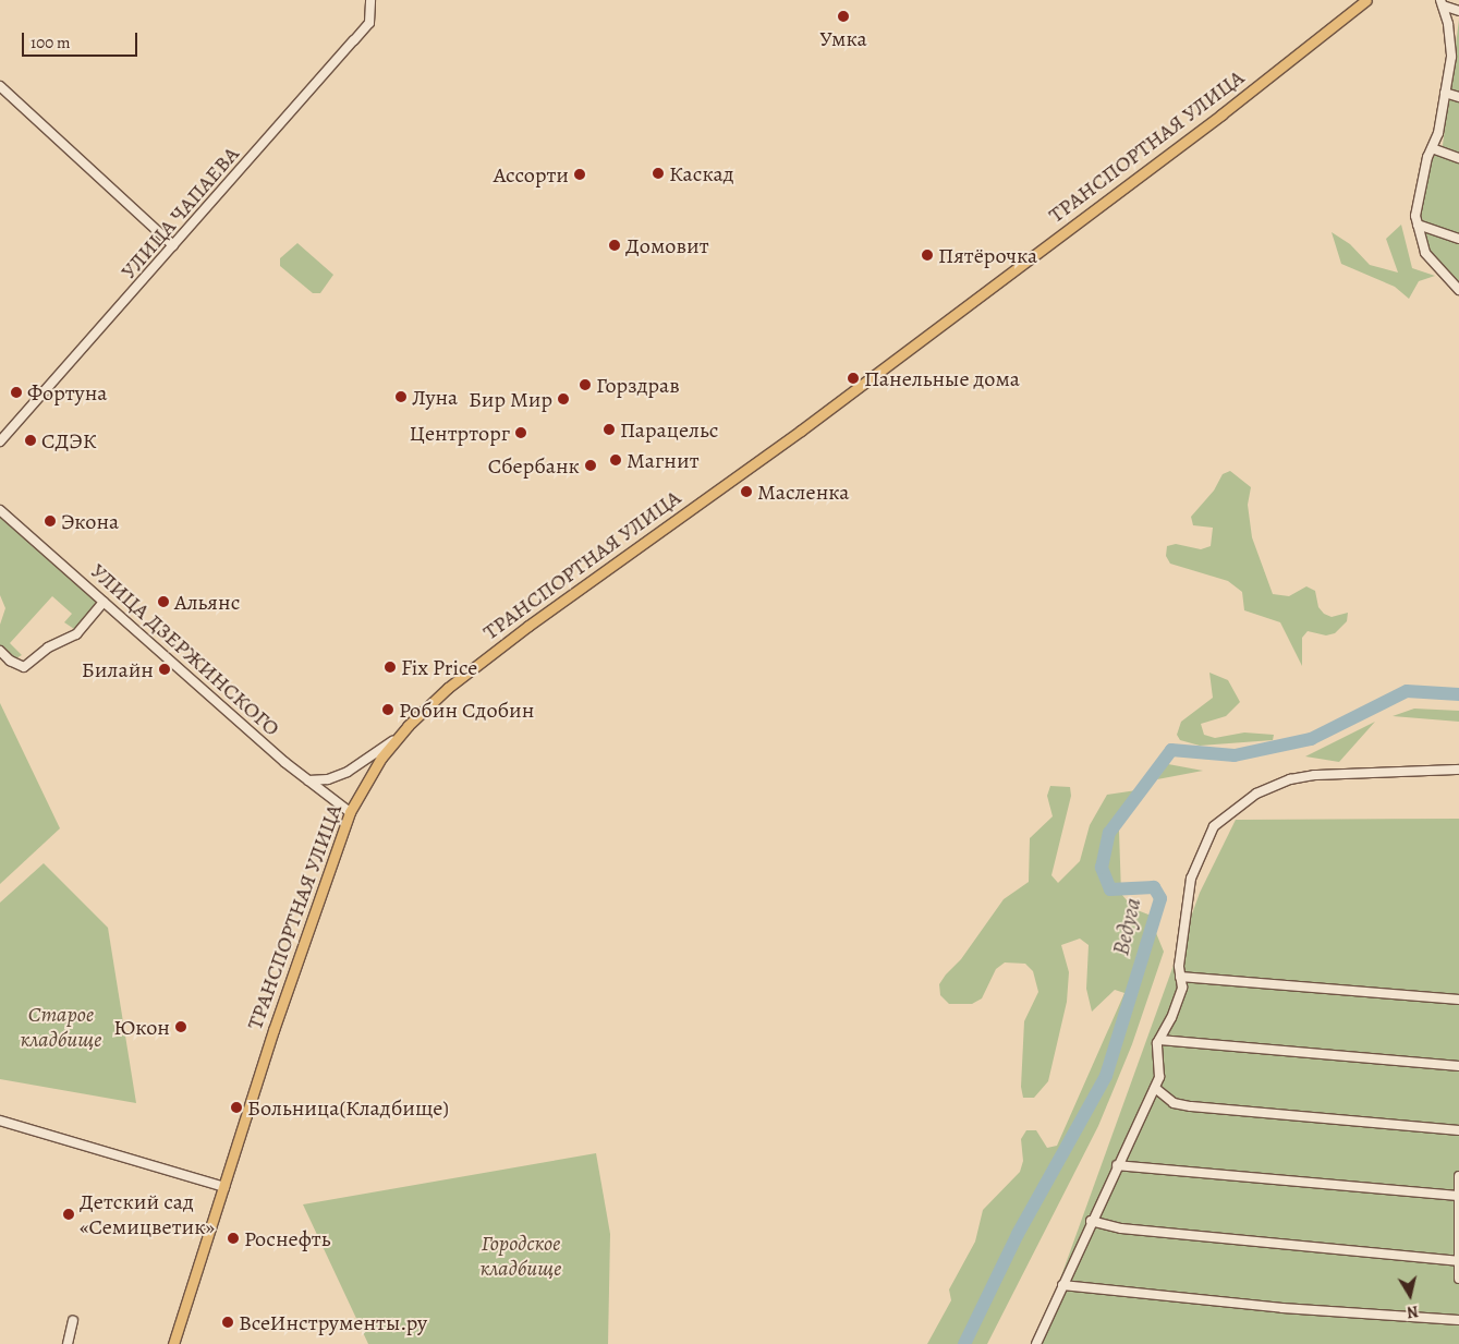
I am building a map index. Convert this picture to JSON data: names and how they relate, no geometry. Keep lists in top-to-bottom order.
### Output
{
  "streets": {
    "main road": ["ТРАНСПОРТНАЯ УЛИЦА"],
    "street": ["УЛИЦА ЧАПАЕВА", "УЛИЦА ДЗЕРЖИНСКОГО"]
  },
  "crossings": [
    ["ТРАНСПОРТНАЯ УЛИЦА", "УЛИЦА ДЗЕРЖИНСКОГО"]
  ],
  "water": ["Ведуга"],
  "parks": ["Старое кладбище", "Городское кладбище"],
  "places": [
    "Умка",
    "Каскад",
    "Ассорти",
    "Домовит",
    "Пятёрочка",
    "Панельные дома",
    "Горздрав",
    "Фортуна",
    "Луна",
    "Бир Мир",
    "Парацельс",
    "Центрторг",
    "СДЭК",
    "Магнит",
    "Сбербанк",
    "Масленка",
    "Экона",
    "Альянс",
    "Fix Price",
    "Билайн",
    "Робин Сдобин",
    "Юкон",
    "Больница(Кладбище)",
    "Детский сад «Семицветик»",
    "Роснефть",
    "ВсеИнструменты.ру"
  ],
  "scale_bar": "100 m",
  "north": "bottom"
}
